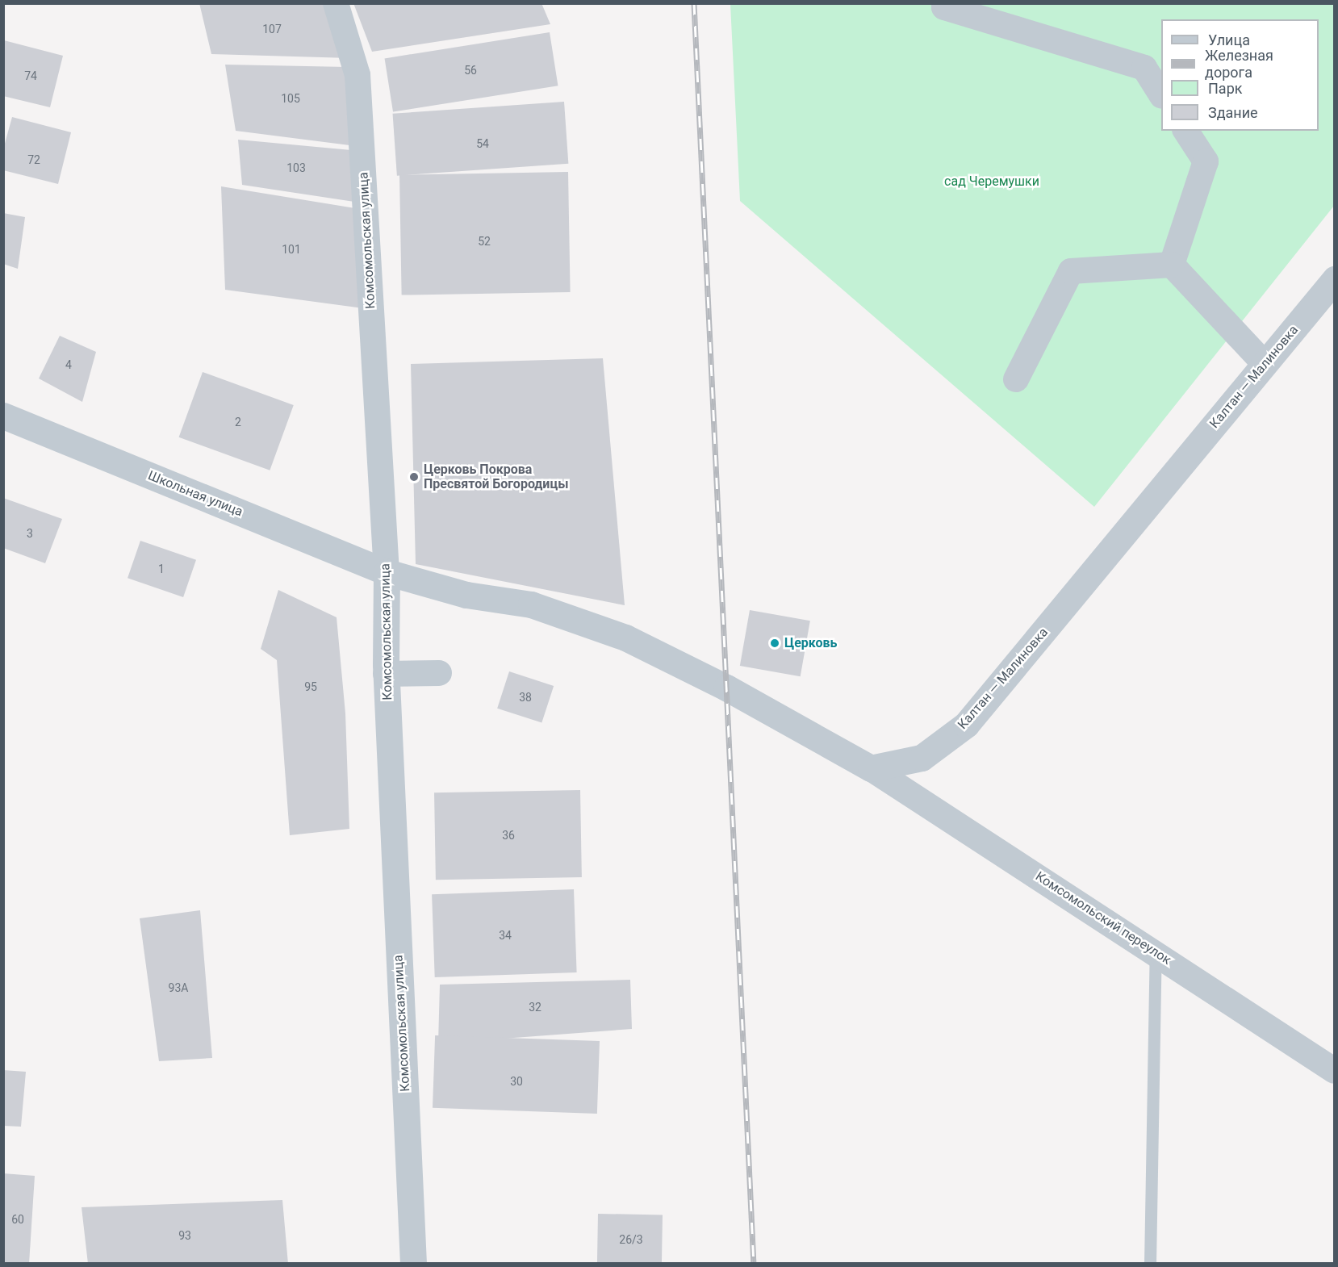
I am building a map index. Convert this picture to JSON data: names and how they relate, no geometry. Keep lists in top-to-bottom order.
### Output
{
  "streets": {
    "street": [
      "Комсомольская улица",
      "Калтан — Малиновка",
      "Школьная улица",
      "Комсомольский переулок"
    ]
  },
  "crossings": [
    ["Комсомольская улица", "Школьная улица"],
    ["Калтан — Малиновка", "Комсомольский переулок"]
  ],
  "parks": ["сад Черемушки"],
  "places": ["Церковь Покрова Пресвятой Богородицы", "Церковь"],
  "house_numbers": [
    "107",
    "56",
    "74",
    "105",
    "54",
    "72",
    "103",
    "52",
    "101",
    "4",
    "2",
    "3",
    "1",
    "95",
    "38",
    "36",
    "34",
    "93А",
    "32",
    "30",
    "60",
    "93",
    "26/3"
  ],
  "legend": [
    "Улица",
    "Железная дорога",
    "Парк",
    "Здание"
  ]
}
